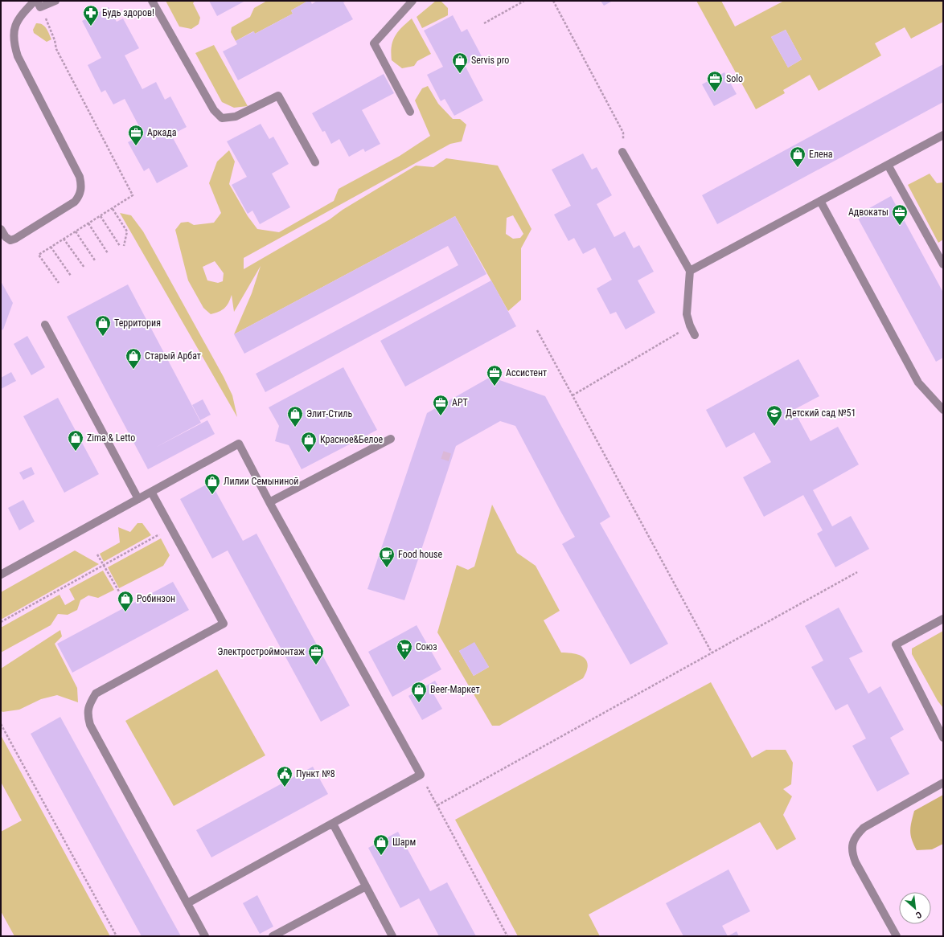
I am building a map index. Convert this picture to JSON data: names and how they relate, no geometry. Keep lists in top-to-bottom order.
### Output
{
  "places": {
    "pharmacy": ["Будь здоров!"],
    "shop": [
      "Servis pro",
      "Елена",
      "Территория",
      "Старый Арбат",
      "Элит-Стиль",
      "Zima & Letto",
      "Красное&Белое",
      "Лилии Семыниной",
      "Робинзон",
      "Beer-Маркет",
      "Шарм"
    ],
    "office": [
      "Solo",
      "Аркада",
      "Адвокаты",
      "Ассистент",
      "АРТ",
      "Электростроймонтаж"
    ],
    "school or university": ["Детский сад №51"],
    "cafe": ["Food house"],
    "supermarket": ["Союз"],
    "public building": ["Пункт №8"]
  },
  "north": "bottom right"
}
